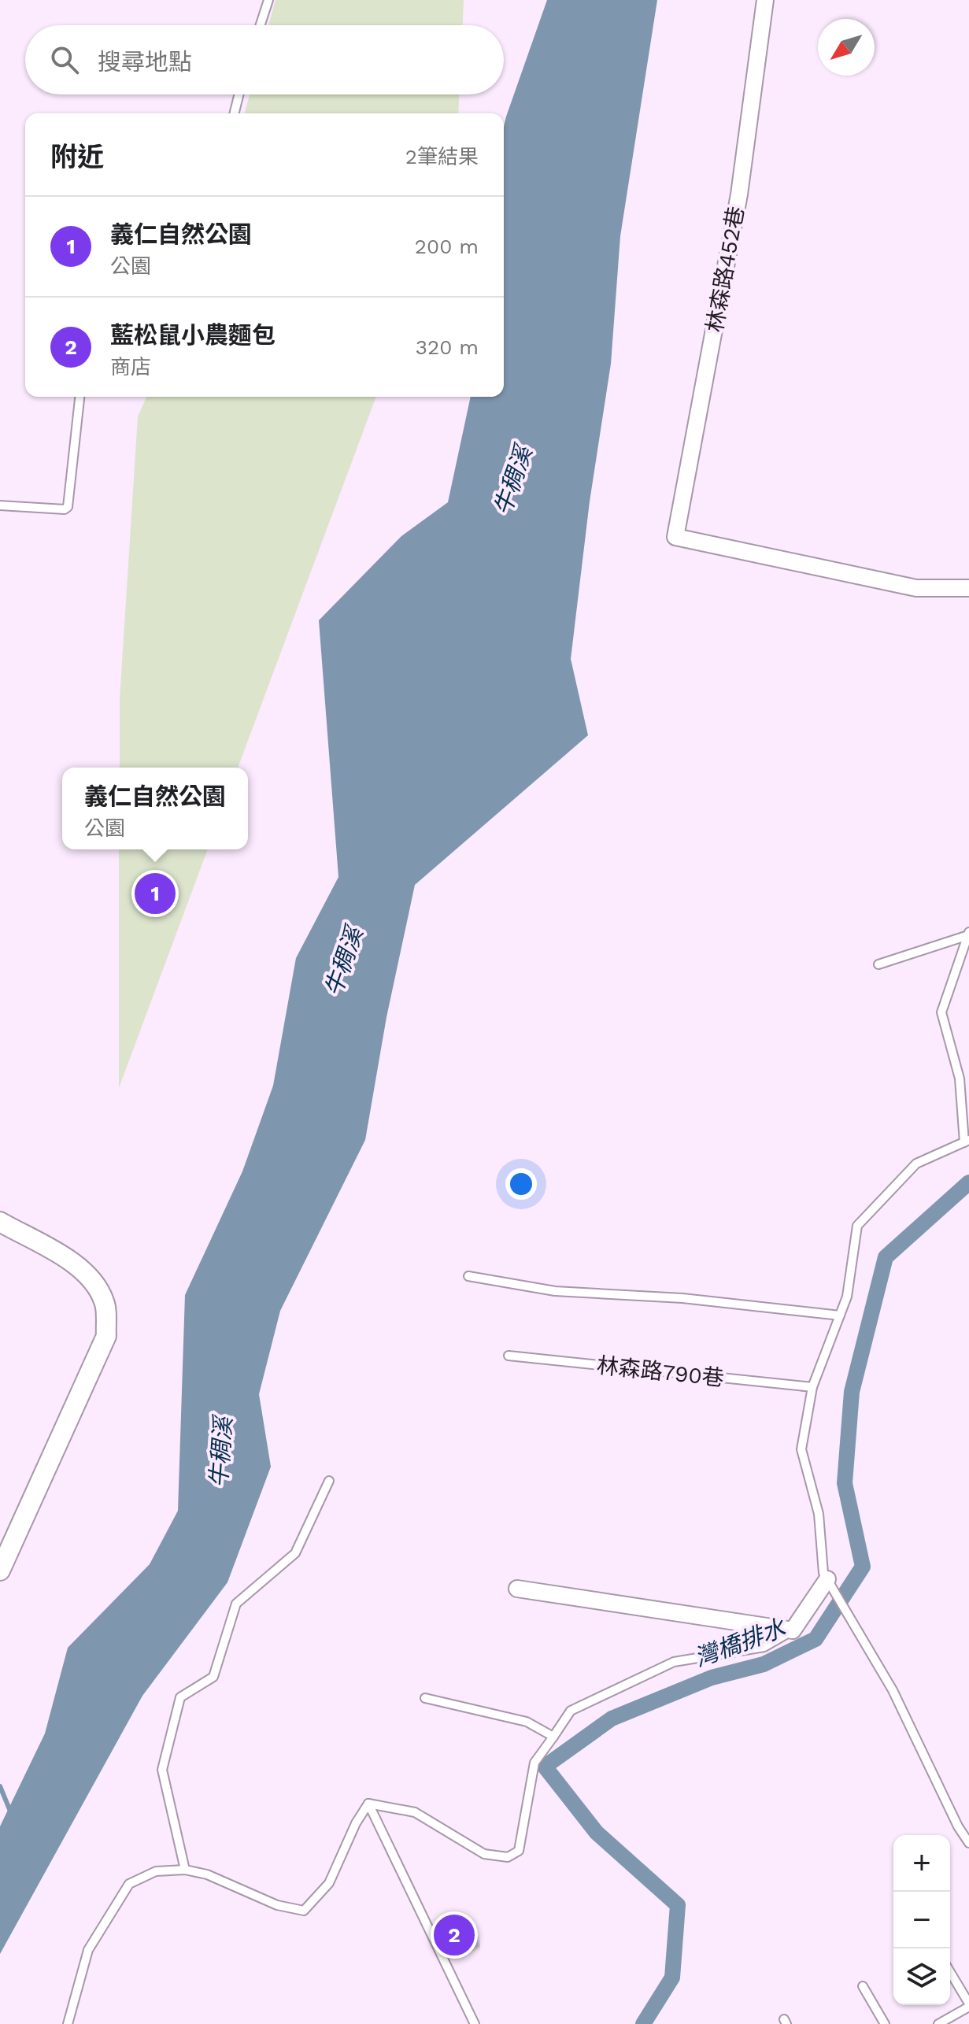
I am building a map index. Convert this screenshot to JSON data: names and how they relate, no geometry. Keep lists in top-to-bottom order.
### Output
{
  "streets": {
    "street": ["林森路452巷"],
    "lane": ["林森路790巷"]
  },
  "water": ["牛稠溪", "灣橋排水"],
  "north": "bottom left",
  "page": {
    "search": "搜尋地點",
    "heading": ["附近", "2筆結果"],
    "list": [
      {
        "mark": "1",
        "name": "義仁自然公園",
        "note": "公園",
        "value": "200 m"
      },
      {
        "mark": "2",
        "name": "藍松鼠小農麵包",
        "note": "商店",
        "value": "320 m"
      }
    ],
    "popup": ["義仁自然公園", "公園"],
    "pins": ["1", "2"],
    "map_buttons": ["+", "−"]
  }
}
